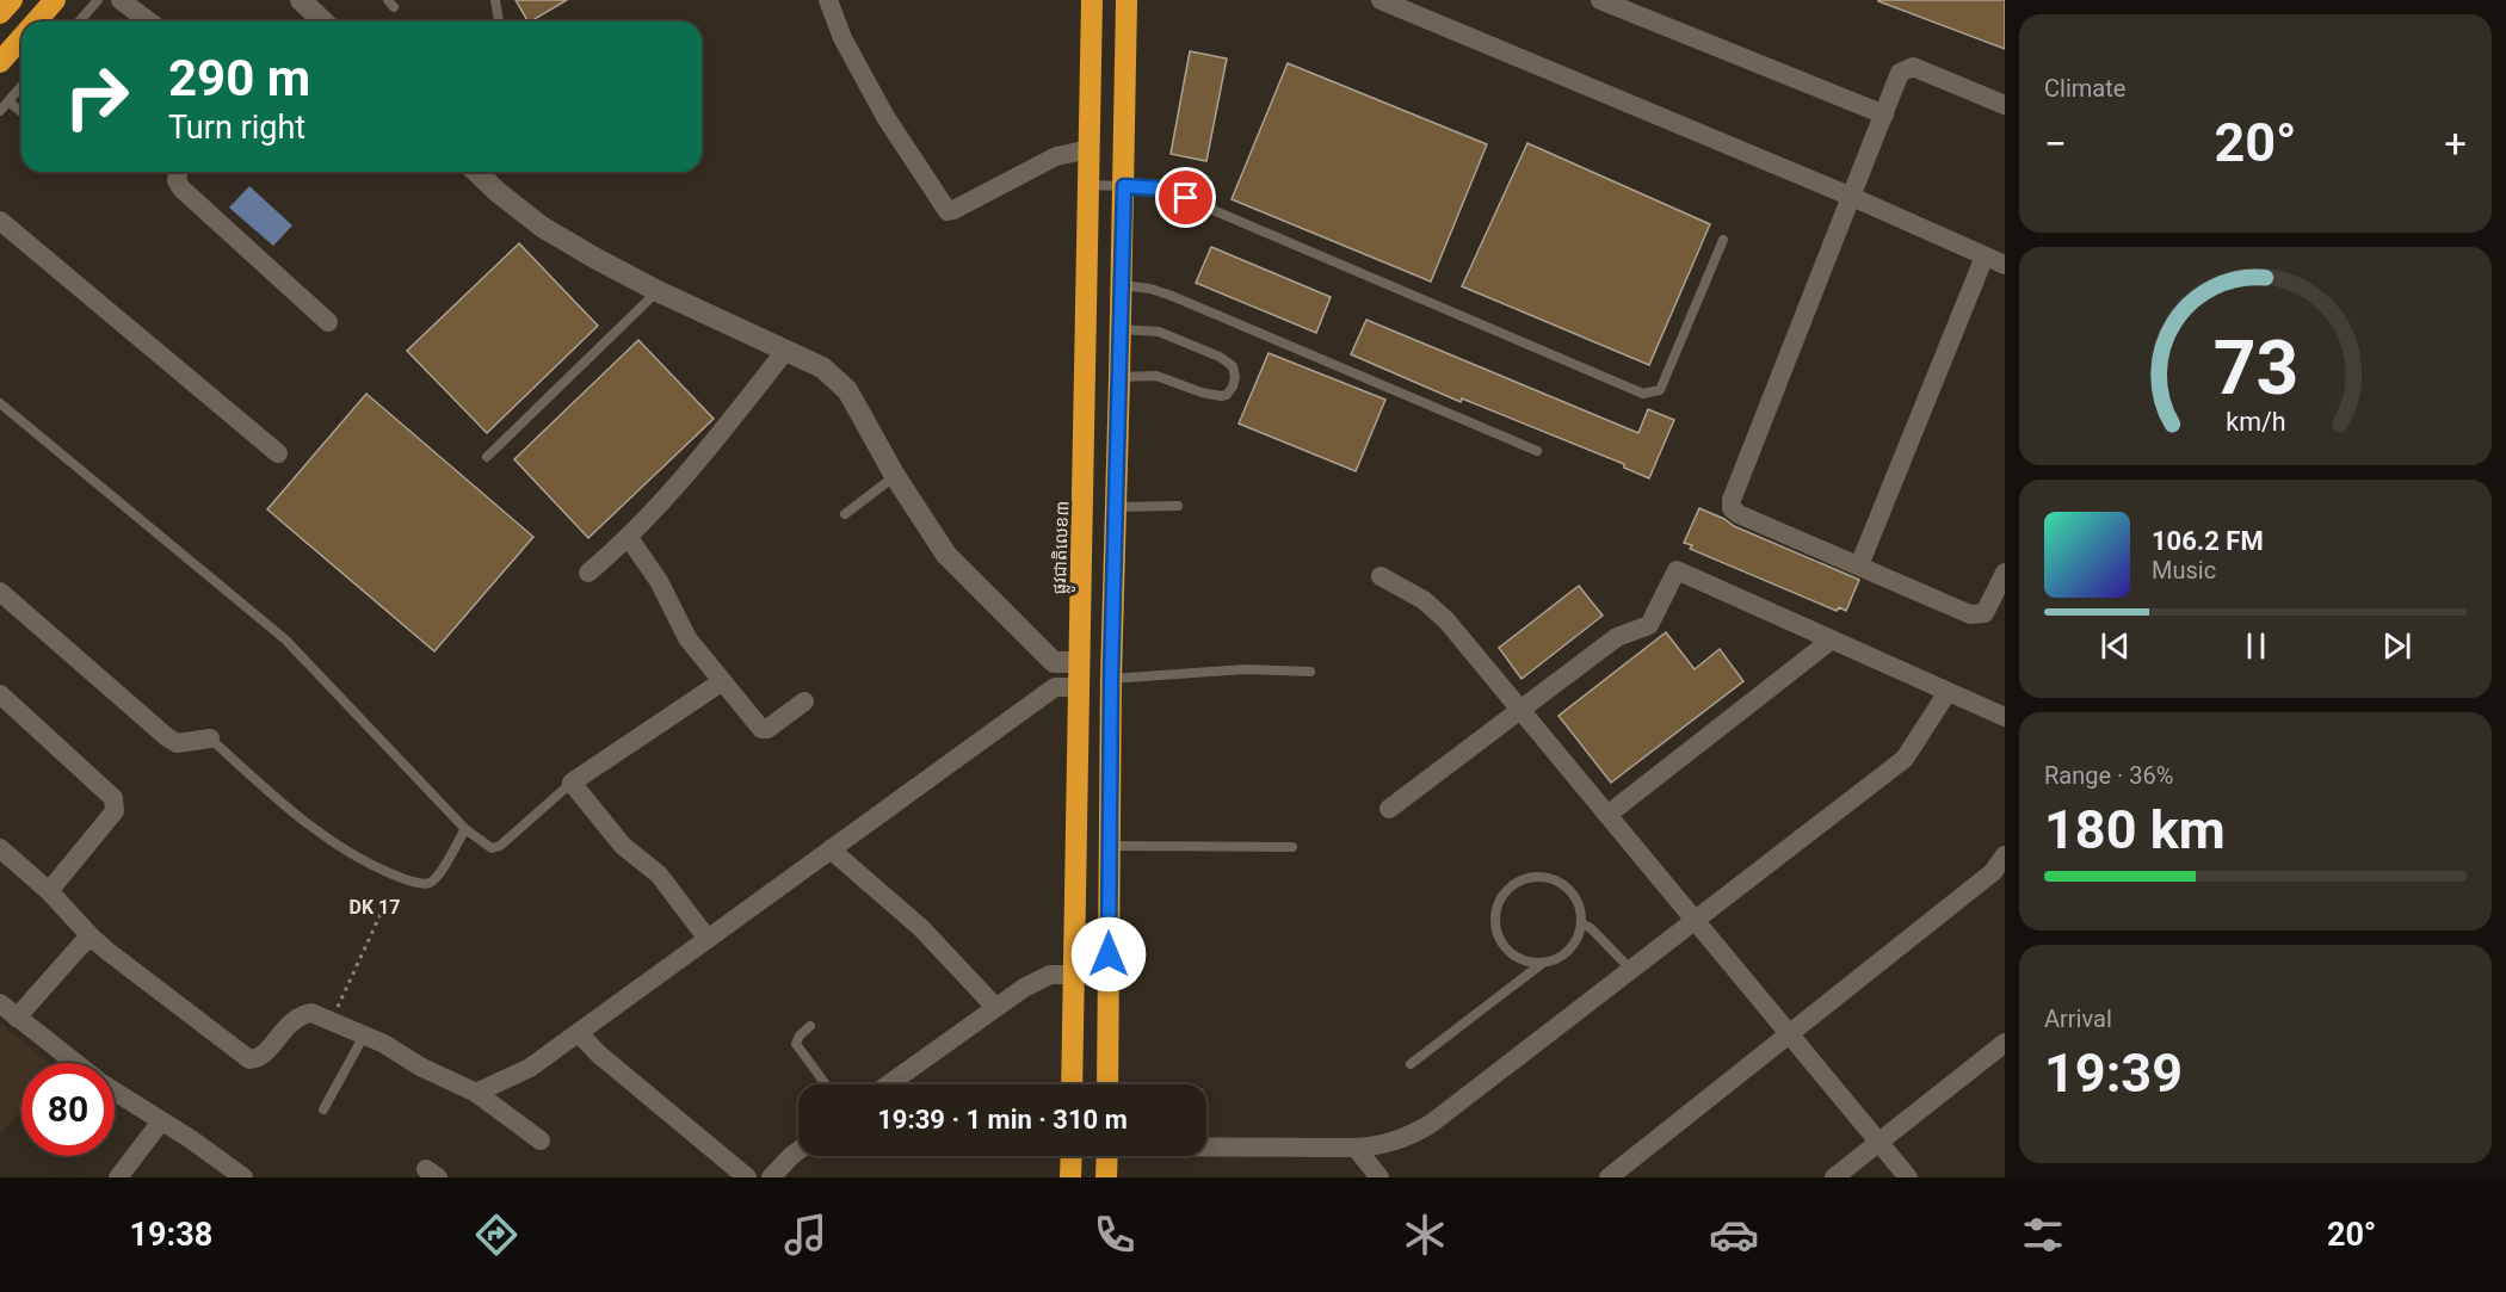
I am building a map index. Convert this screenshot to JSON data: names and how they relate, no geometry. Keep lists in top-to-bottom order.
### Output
{
  "streets": {
    "highway": ["ផ្លូវជាតិលេខ៣"]
  },
  "districts": ["DK 17"],
  "page": {
    "tile": [
      "Climate",
      ["Range · 36%", "180 km"],
      ["Arrival", "19:39"]
    ],
    "turn": ["290 m", "Turn right"],
    "heat": ["−", "20°", "+"],
    "song": ["106.2 FM", "Music"],
    "limit": "80",
    "trip": "19:39 · 1 min · 310 m",
    "tabs": ["19:38", "20°"],
    "gauge": ["73", "km/h"]
  }
}
